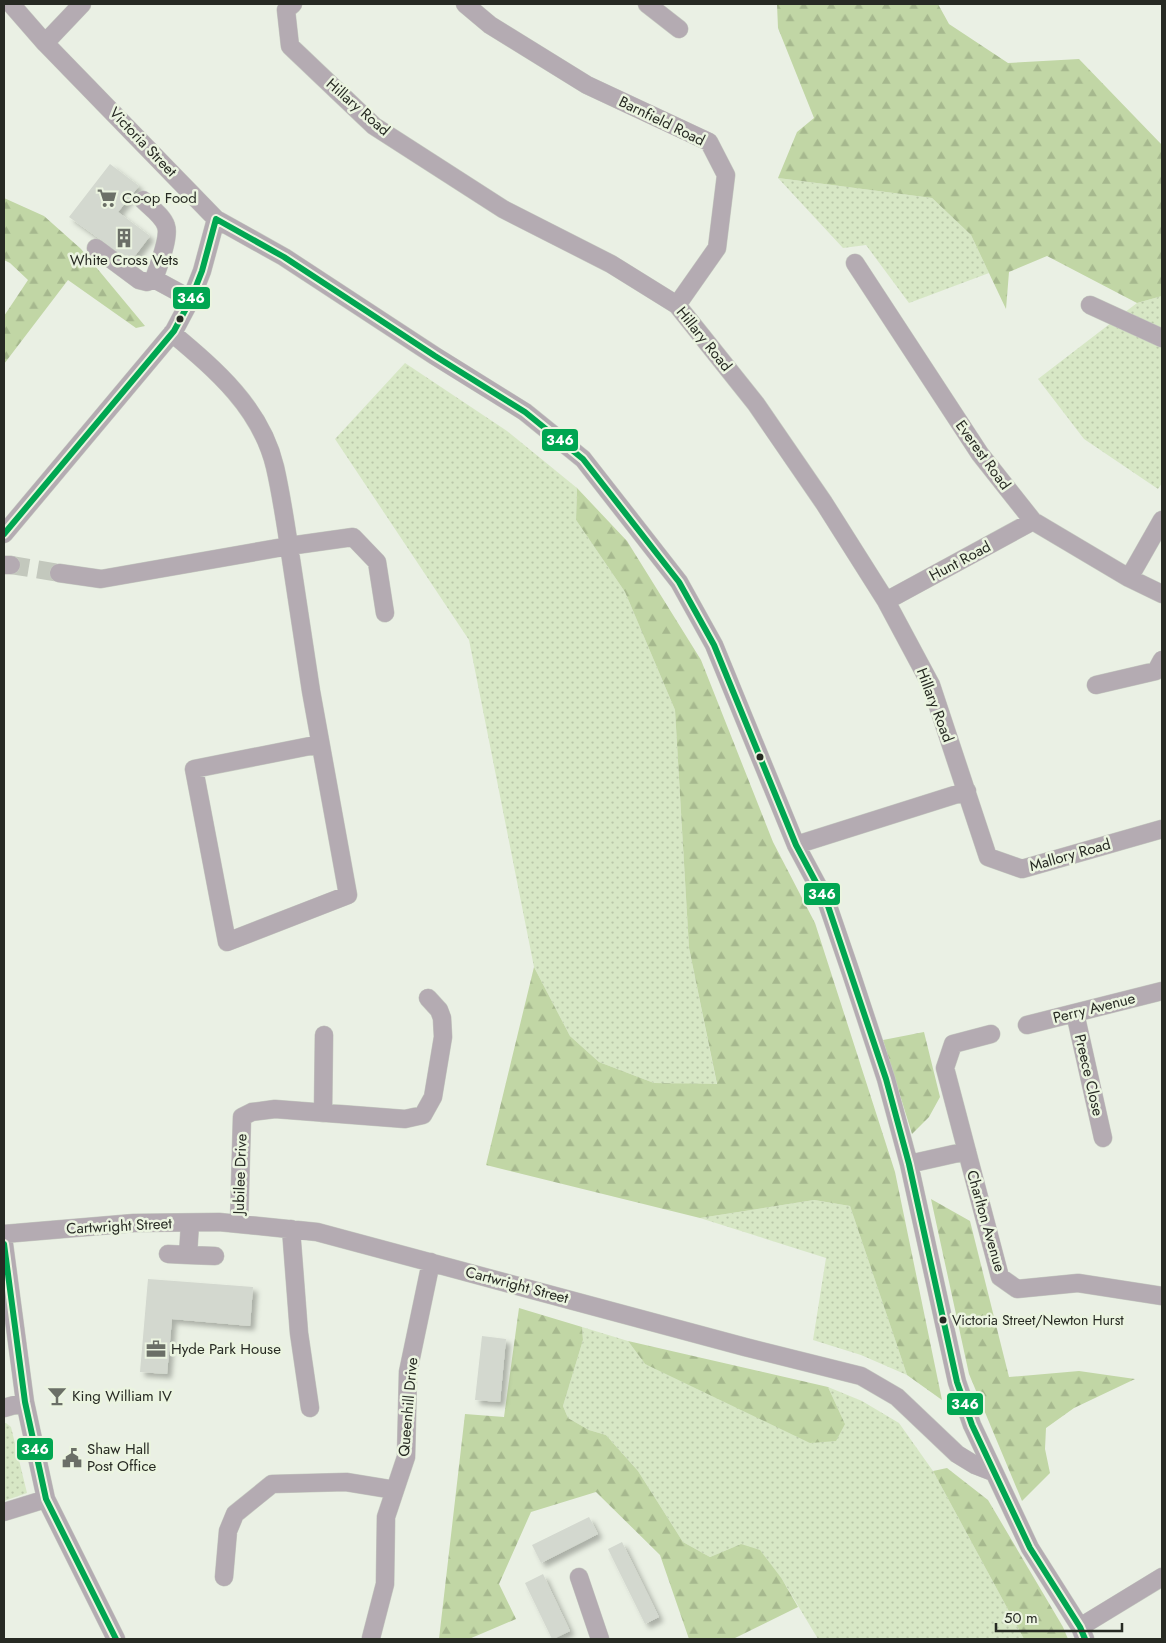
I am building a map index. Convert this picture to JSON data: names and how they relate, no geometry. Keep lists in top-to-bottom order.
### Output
{
  "streets": {
    "street": [
      "Hillary Road",
      "Barnfield Road",
      "Victoria Street",
      "Everest Road",
      "Hunt Road",
      "Mallory Road",
      "Perry Avenue",
      "Preece Close",
      "Jubilee Drive",
      "Charlton Avenue",
      "Cartwright Street",
      "Queenhill Drive"
    ]
  },
  "crossings": [
    ["Hillary Road", "Barnfield Road"],
    ["Hillary Road", "Hunt Road"],
    ["Hillary Road", "Mallory Road"],
    ["Victoria Street", "Cartwright Street"],
    ["Everest Road", "Hunt Road"],
    ["Perry Avenue", "Preece Close"],
    ["Jubilee Drive", "Cartwright Street"],
    ["Cartwright Street", "Queenhill Drive"]
  ],
  "places": {
    "supermarket": ["Co-op Food"],
    "building": ["White Cross Vets"],
    "other": ["Victoria Street/Newton Hurst"],
    "office": ["Hyde Park House"],
    "bar": ["King William IV"],
    "public building": ["Shaw Hall Post Office"]
  },
  "lines": ["transit line 346"],
  "scale_bar": "50 m"
}
